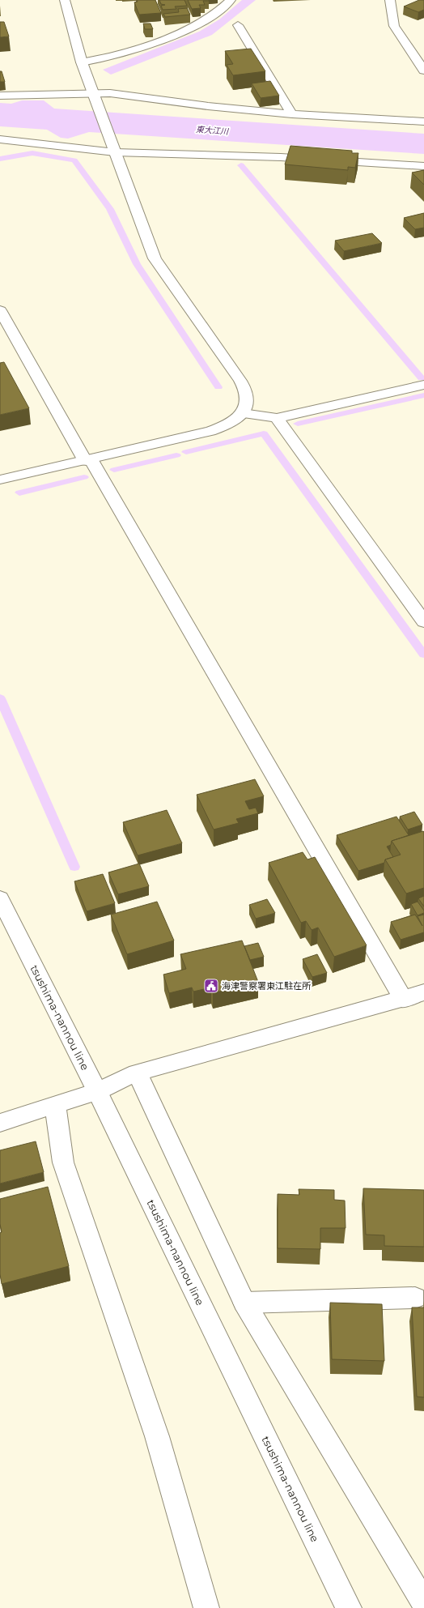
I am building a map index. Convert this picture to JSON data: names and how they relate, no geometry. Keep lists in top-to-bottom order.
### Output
{
  "streets": {
    "street": ["tsushima-nannou line"]
  },
  "water": ["東大江川"],
  "places": {
    "public building": ["海津警察署東江駐在所"]
  }
}
